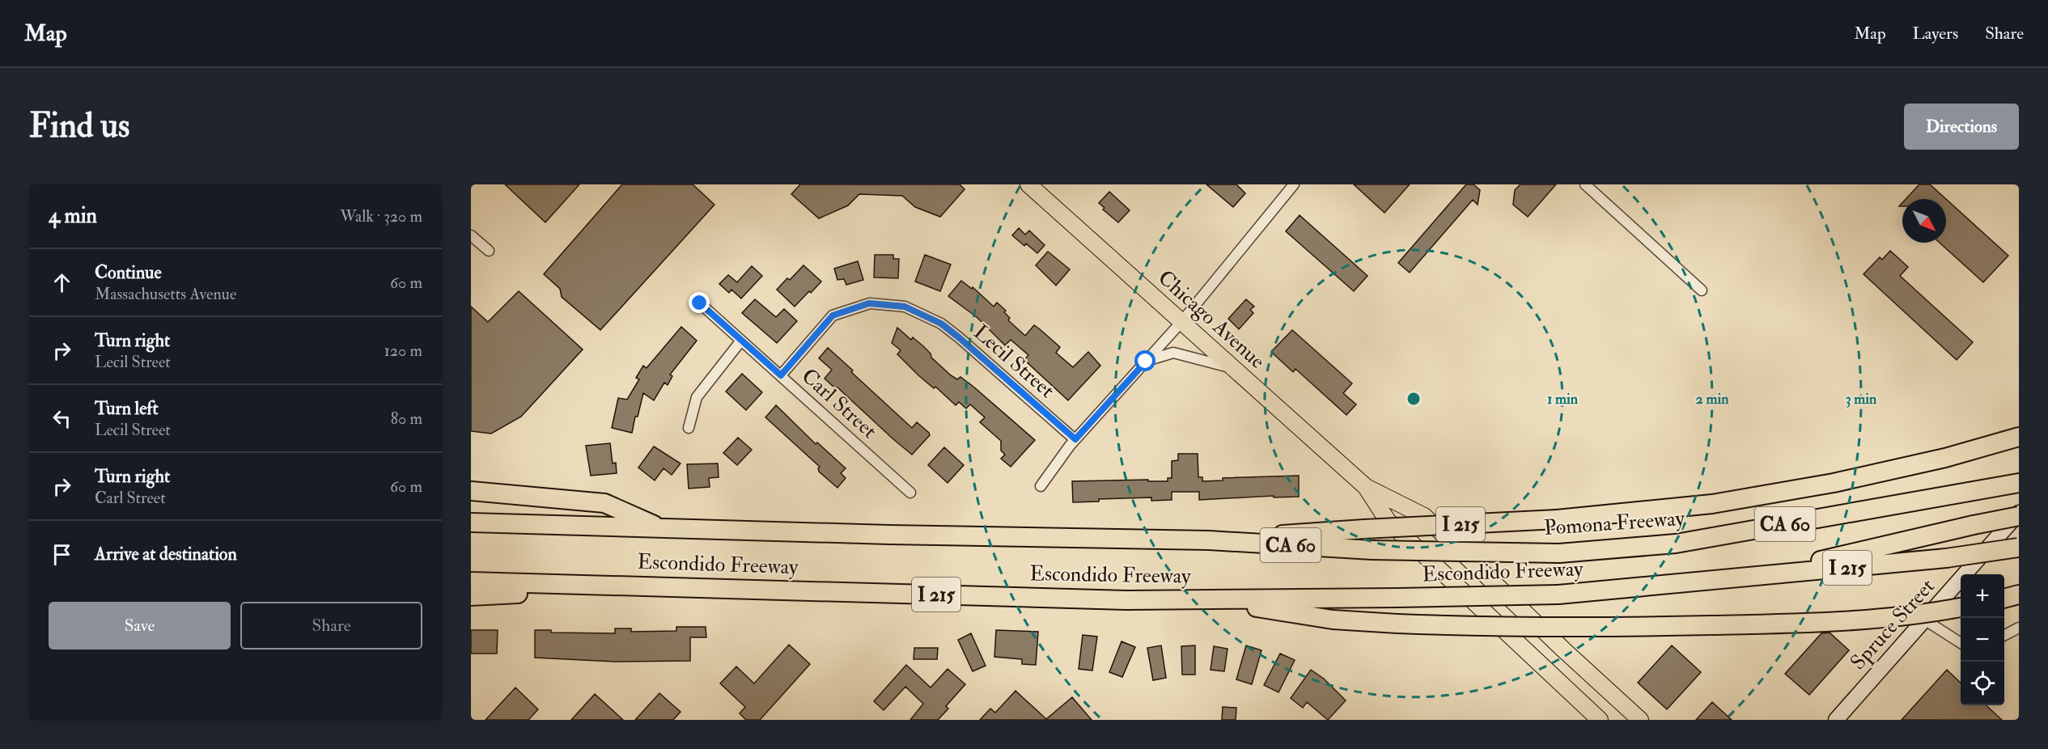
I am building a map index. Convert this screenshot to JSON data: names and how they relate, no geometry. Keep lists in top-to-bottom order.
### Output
{
  "streets": {
    "highway": [
      "Pomona Freeway",
      "I 215",
      "CA 60",
      "Escondido Freeway"
    ],
    "main road": ["Chicago Avenue", "Spruce Street"],
    "street": ["Lecil Street", "Carl Street"]
  },
  "crossings": [
    ["Lecil Street", "Carl Street"],
    ["Pomona Freeway", "I 215"],
    ["Pomona Freeway", "Escondido Freeway"],
    ["I 215", "CA 60"],
    ["I 215", "Escondido Freeway"],
    ["CA 60", "Escondido Freeway"],
    ["CA 60", "Spruce Street"]
  ],
  "north": "bottom right",
  "page": {
    "header": "Map",
    "nav": ["Map", "Layers", "Share"],
    "buttons": [
      "Directions",
      ["Save", "Share"]
    ],
    "title": "Find us",
    "heading": ["4 min", "Walk · 320 m"],
    "list": [
      ["Continue", "Massachusetts Avenue", "60 m"],
      ["Turn right", "Lecil Street", "120 m"],
      ["Turn left", "Lecil Street", "80 m"],
      ["Turn right", "Carl Street", "60 m"],
      "Arrive at destination"
    ],
    "map_buttons": ["+", "−"]
  },
  "rings": ["1 min", "2 min", "3 min"]
}
